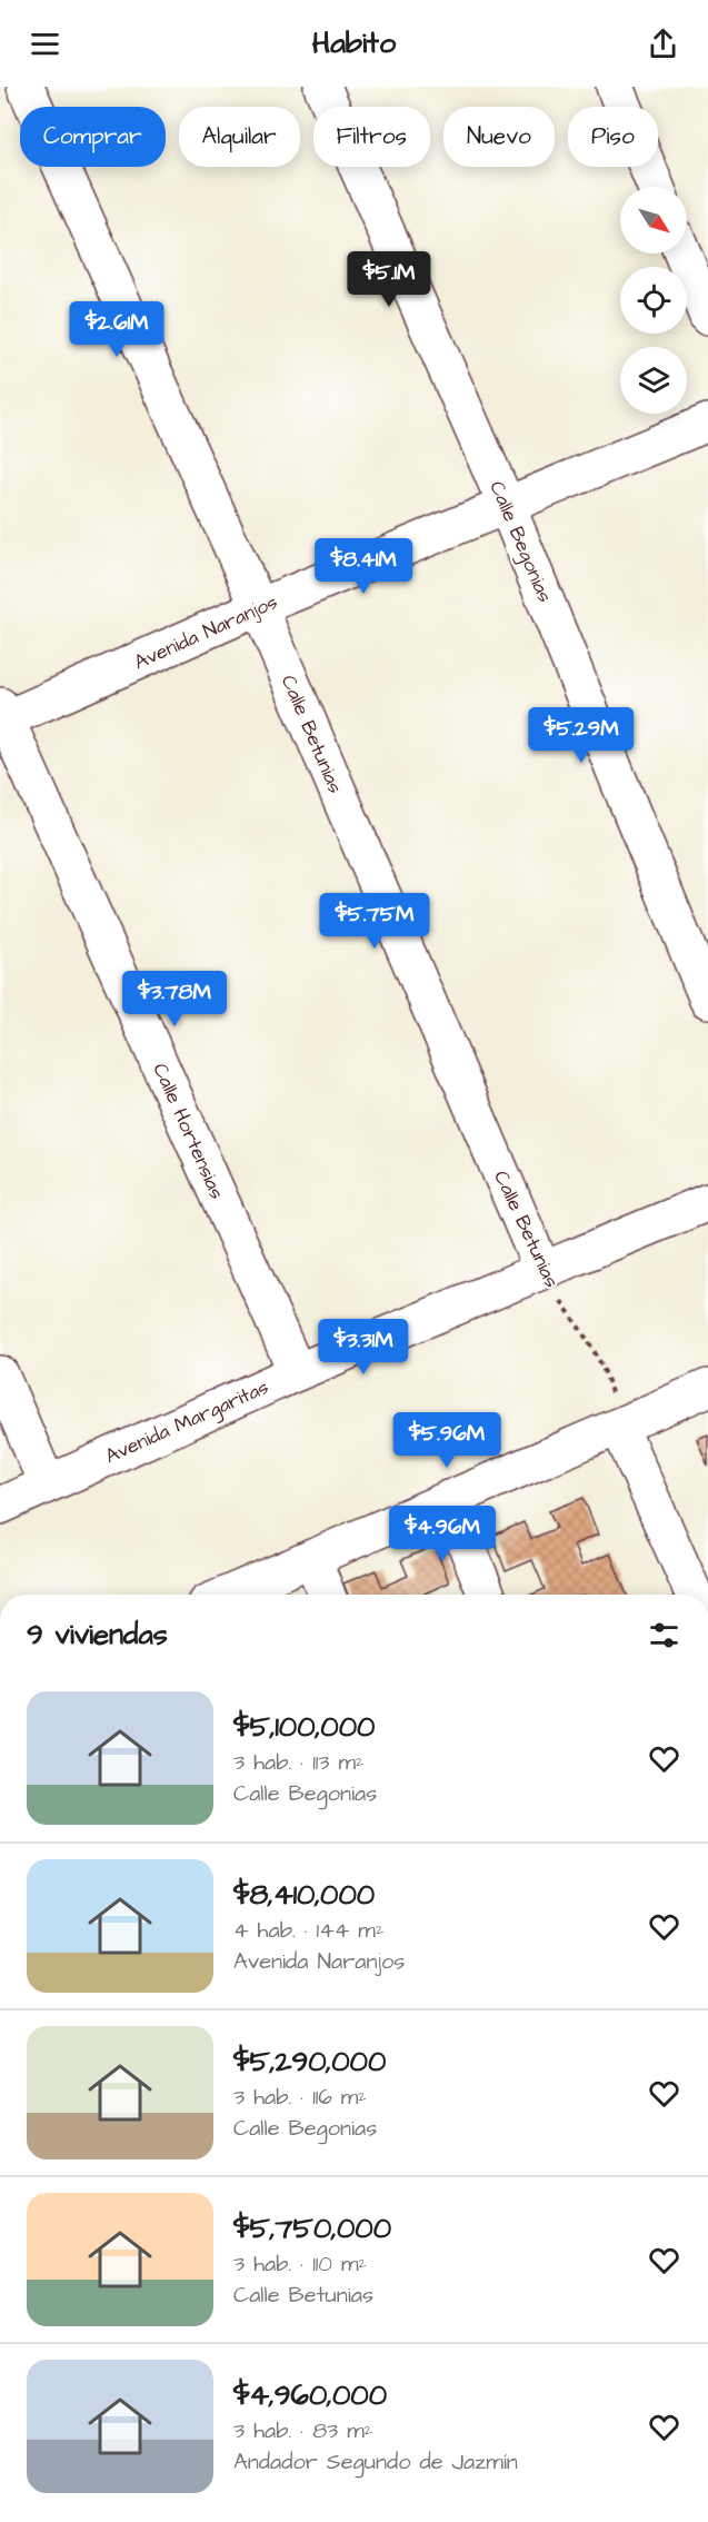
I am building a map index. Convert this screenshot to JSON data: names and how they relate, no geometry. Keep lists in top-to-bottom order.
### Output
{
  "streets": {
    "street": [
      "Calle Begonias",
      "Avenida Naranjos",
      "Calle Betunias",
      "Calle Hortensias",
      "Avenida Margaritas"
    ]
  },
  "crossings": [
    ["Calle Begonias", "Avenida Naranjos"],
    ["Avenida Naranjos", "Calle Betunias"],
    ["Avenida Naranjos", "Calle Hortensias"],
    ["Calle Betunias", "Avenida Margaritas"],
    ["Calle Hortensias", "Avenida Margaritas"]
  ],
  "north": "bottom right",
  "page": {
    "header": "Habito",
    "chip": [
      "Comprar",
      "Alquilar",
      "Filtros",
      "Nuevo",
      "Piso"
    ],
    "price": [
      "$5.1M",
      "$2.61M",
      "$8.41M",
      "$5.29M",
      "$5.75M",
      "$3.78M",
      "$3.31M",
      "$5.96M",
      "$4.96M"
    ],
    "heading": "9 viviendas",
    "list": [
      {
        "name": "$5,100,000",
        "note": "3 hab. · 113 m² · Calle Begonias"
      },
      {
        "name": "$8,410,000",
        "note": "4 hab. · 144 m² · Avenida Naranjos"
      },
      {
        "name": "$5,290,000",
        "note": "3 hab. · 116 m² · Calle Begonias"
      },
      {
        "name": "$5,750,000",
        "note": "3 hab. · 110 m² · Calle Betunias"
      },
      {
        "name": "$4,960,000",
        "note": "3 hab. · 83 m² · Andador Segundo de Jazmín"
      }
    ]
  }
}
